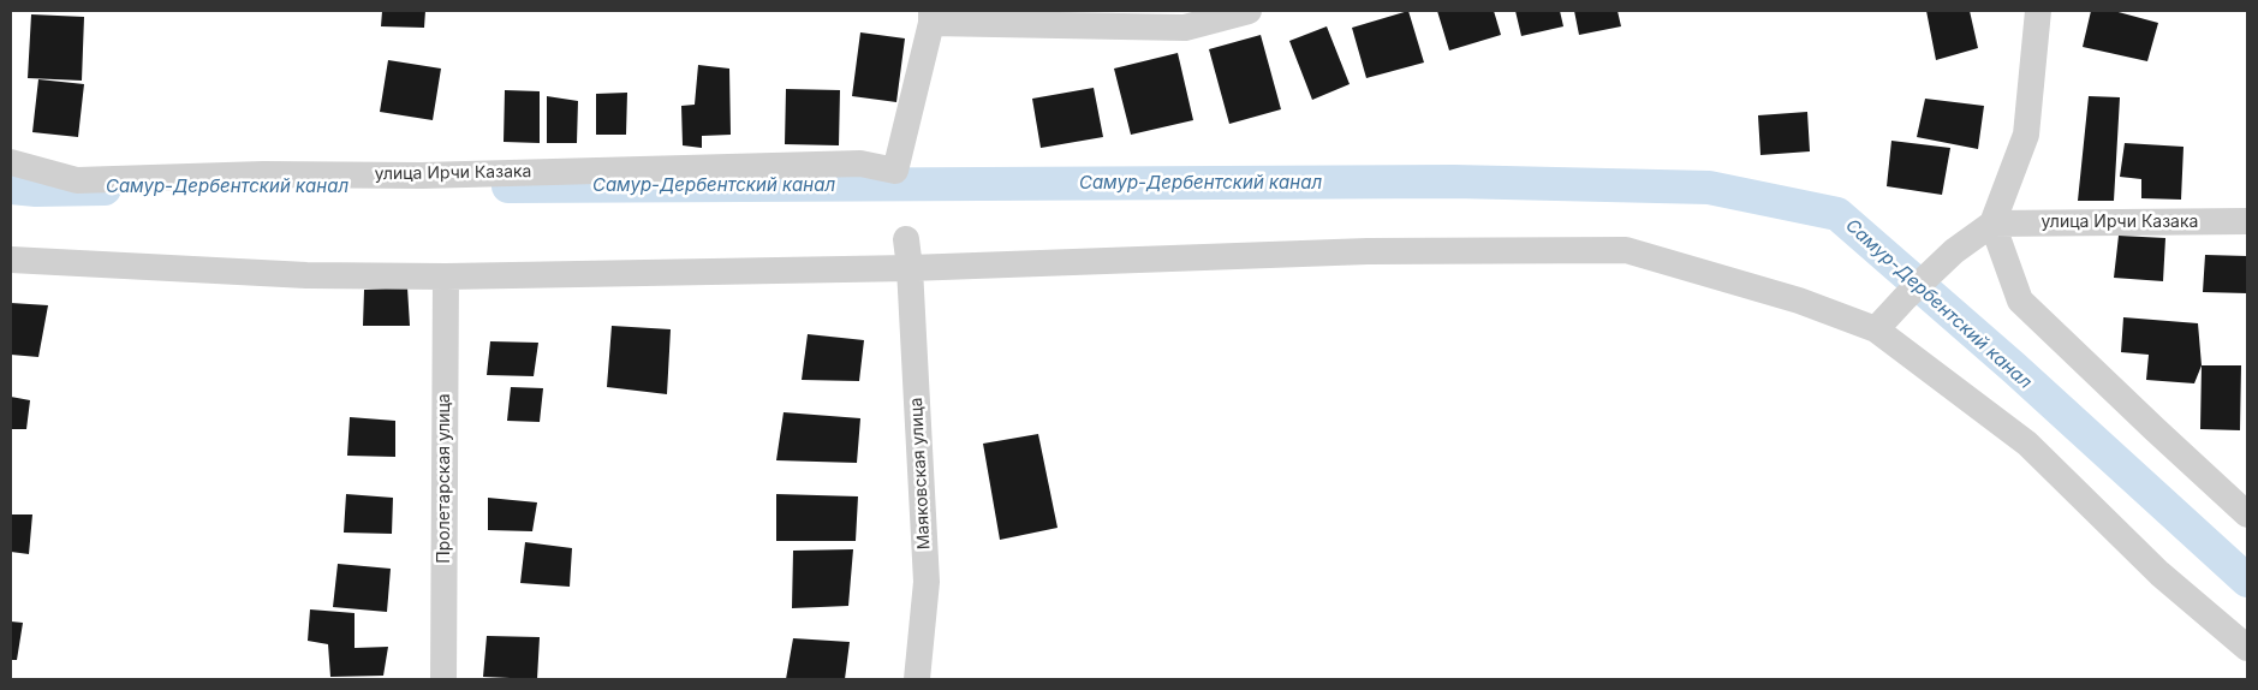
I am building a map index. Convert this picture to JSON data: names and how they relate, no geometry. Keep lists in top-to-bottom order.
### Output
{
  "streets": {
    "street": ["улица Ирчи Казака", "Маяковская улица", "Пролетарская улица"]
  },
  "water": ["Самур-Дербентский канал"]
}
